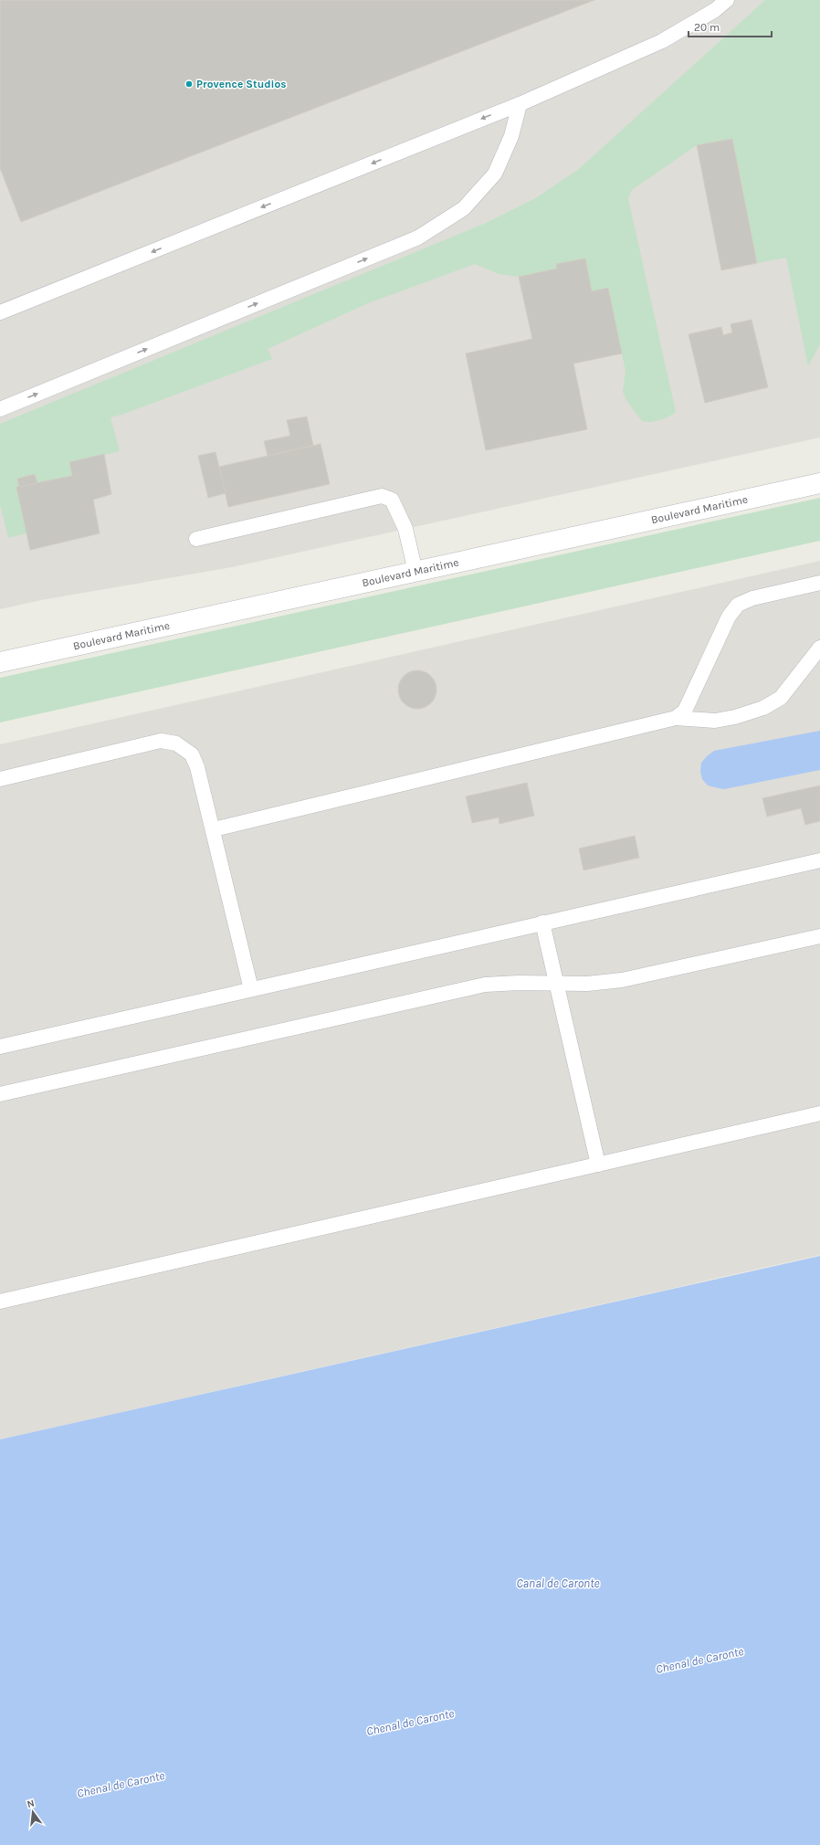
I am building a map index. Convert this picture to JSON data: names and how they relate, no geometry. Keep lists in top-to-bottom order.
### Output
{
  "streets": {
    "street": ["Boulevard Maritime"]
  },
  "water": ["Canal de Caronte", "Chenal de Caronte"],
  "places": ["Provence Studios"],
  "scale_bar": "20 m",
  "north": "top"
}
